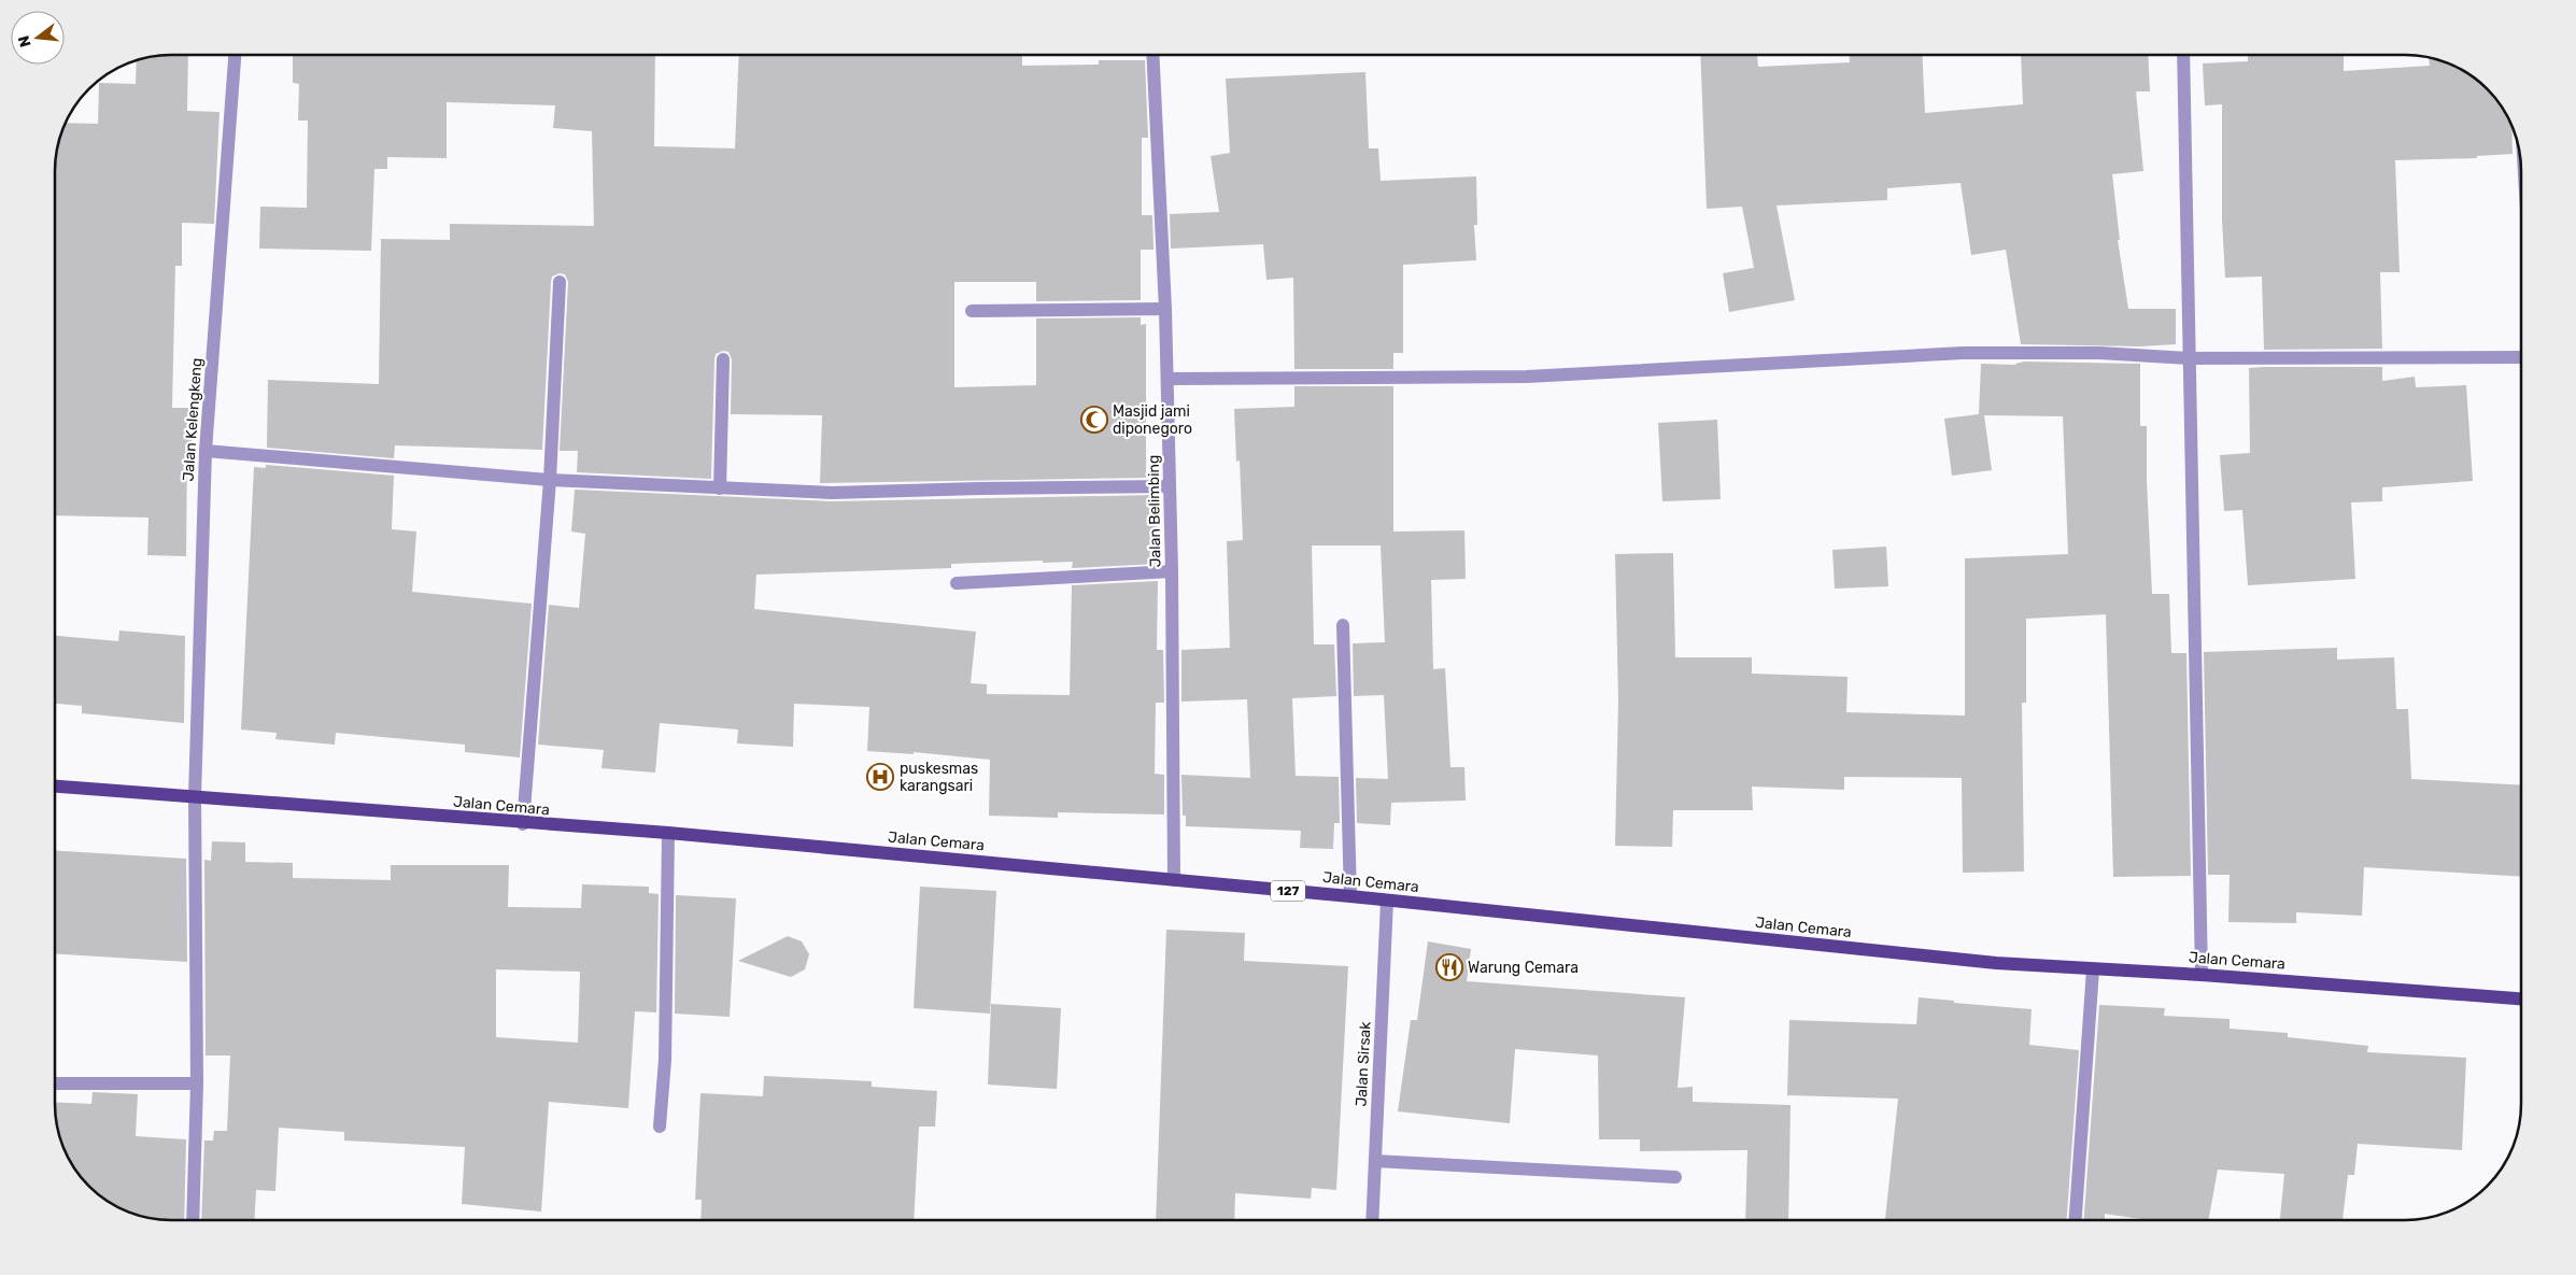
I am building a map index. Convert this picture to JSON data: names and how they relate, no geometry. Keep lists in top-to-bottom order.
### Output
{
  "streets": {
    "main road": ["Jalan Cemara", "127"],
    "street": ["Jalan Kelengkeng", "Jalan Belimbing", "Jalan Sirsak"]
  },
  "crossings": [
    ["Jalan Kelengkeng", "Jalan Cemara"],
    ["Jalan Belimbing", "Jalan Cemara"],
    ["Jalan Cemara", "Jalan Sirsak"]
  ],
  "places": {
    "mosque": ["Masjid jami diponegoro"],
    "hospital": ["puskesmas karangsari"],
    "restaurant": ["Warung Cemara"]
  },
  "north": "left"
}
